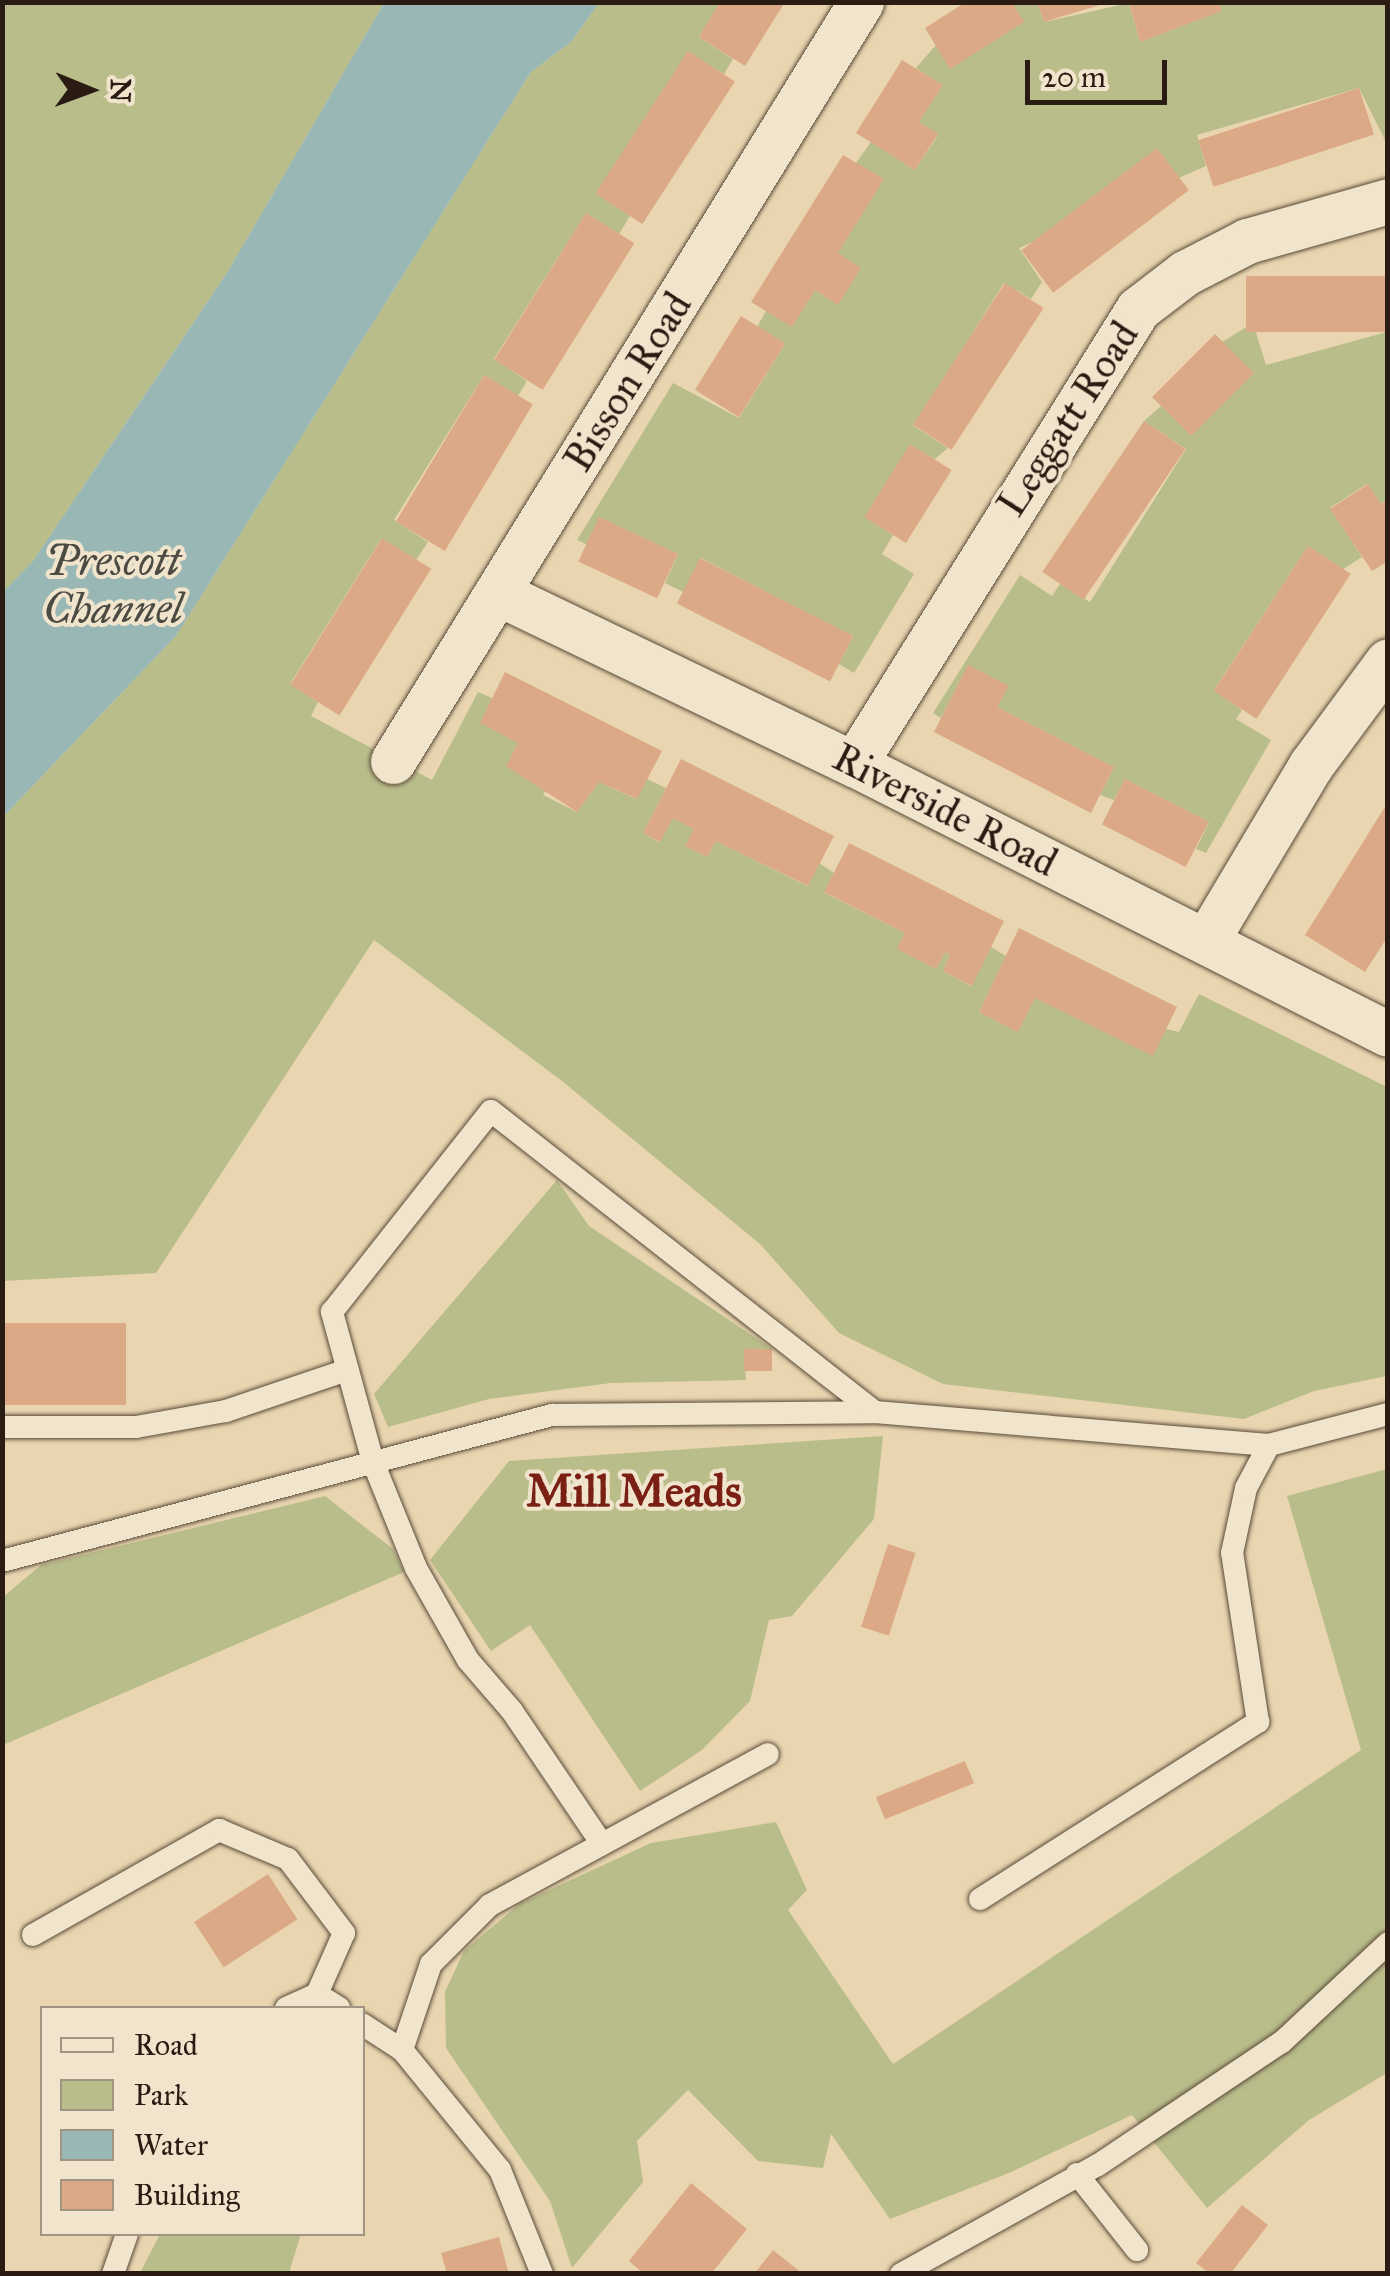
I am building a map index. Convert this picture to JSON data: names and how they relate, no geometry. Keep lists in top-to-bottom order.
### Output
{
  "streets": {
    "street": ["Bisson Road", "Leggatt Road", "Riverside Road"]
  },
  "crossings": [
    ["Bisson Road", "Riverside Road"],
    ["Leggatt Road", "Riverside Road"]
  ],
  "districts": ["Mill Meads"],
  "water": ["Prescott Channel"],
  "legend": [
    "Road",
    "Park",
    "Water",
    "Building"
  ],
  "scale_bar": "20 m",
  "north": "right"
}
